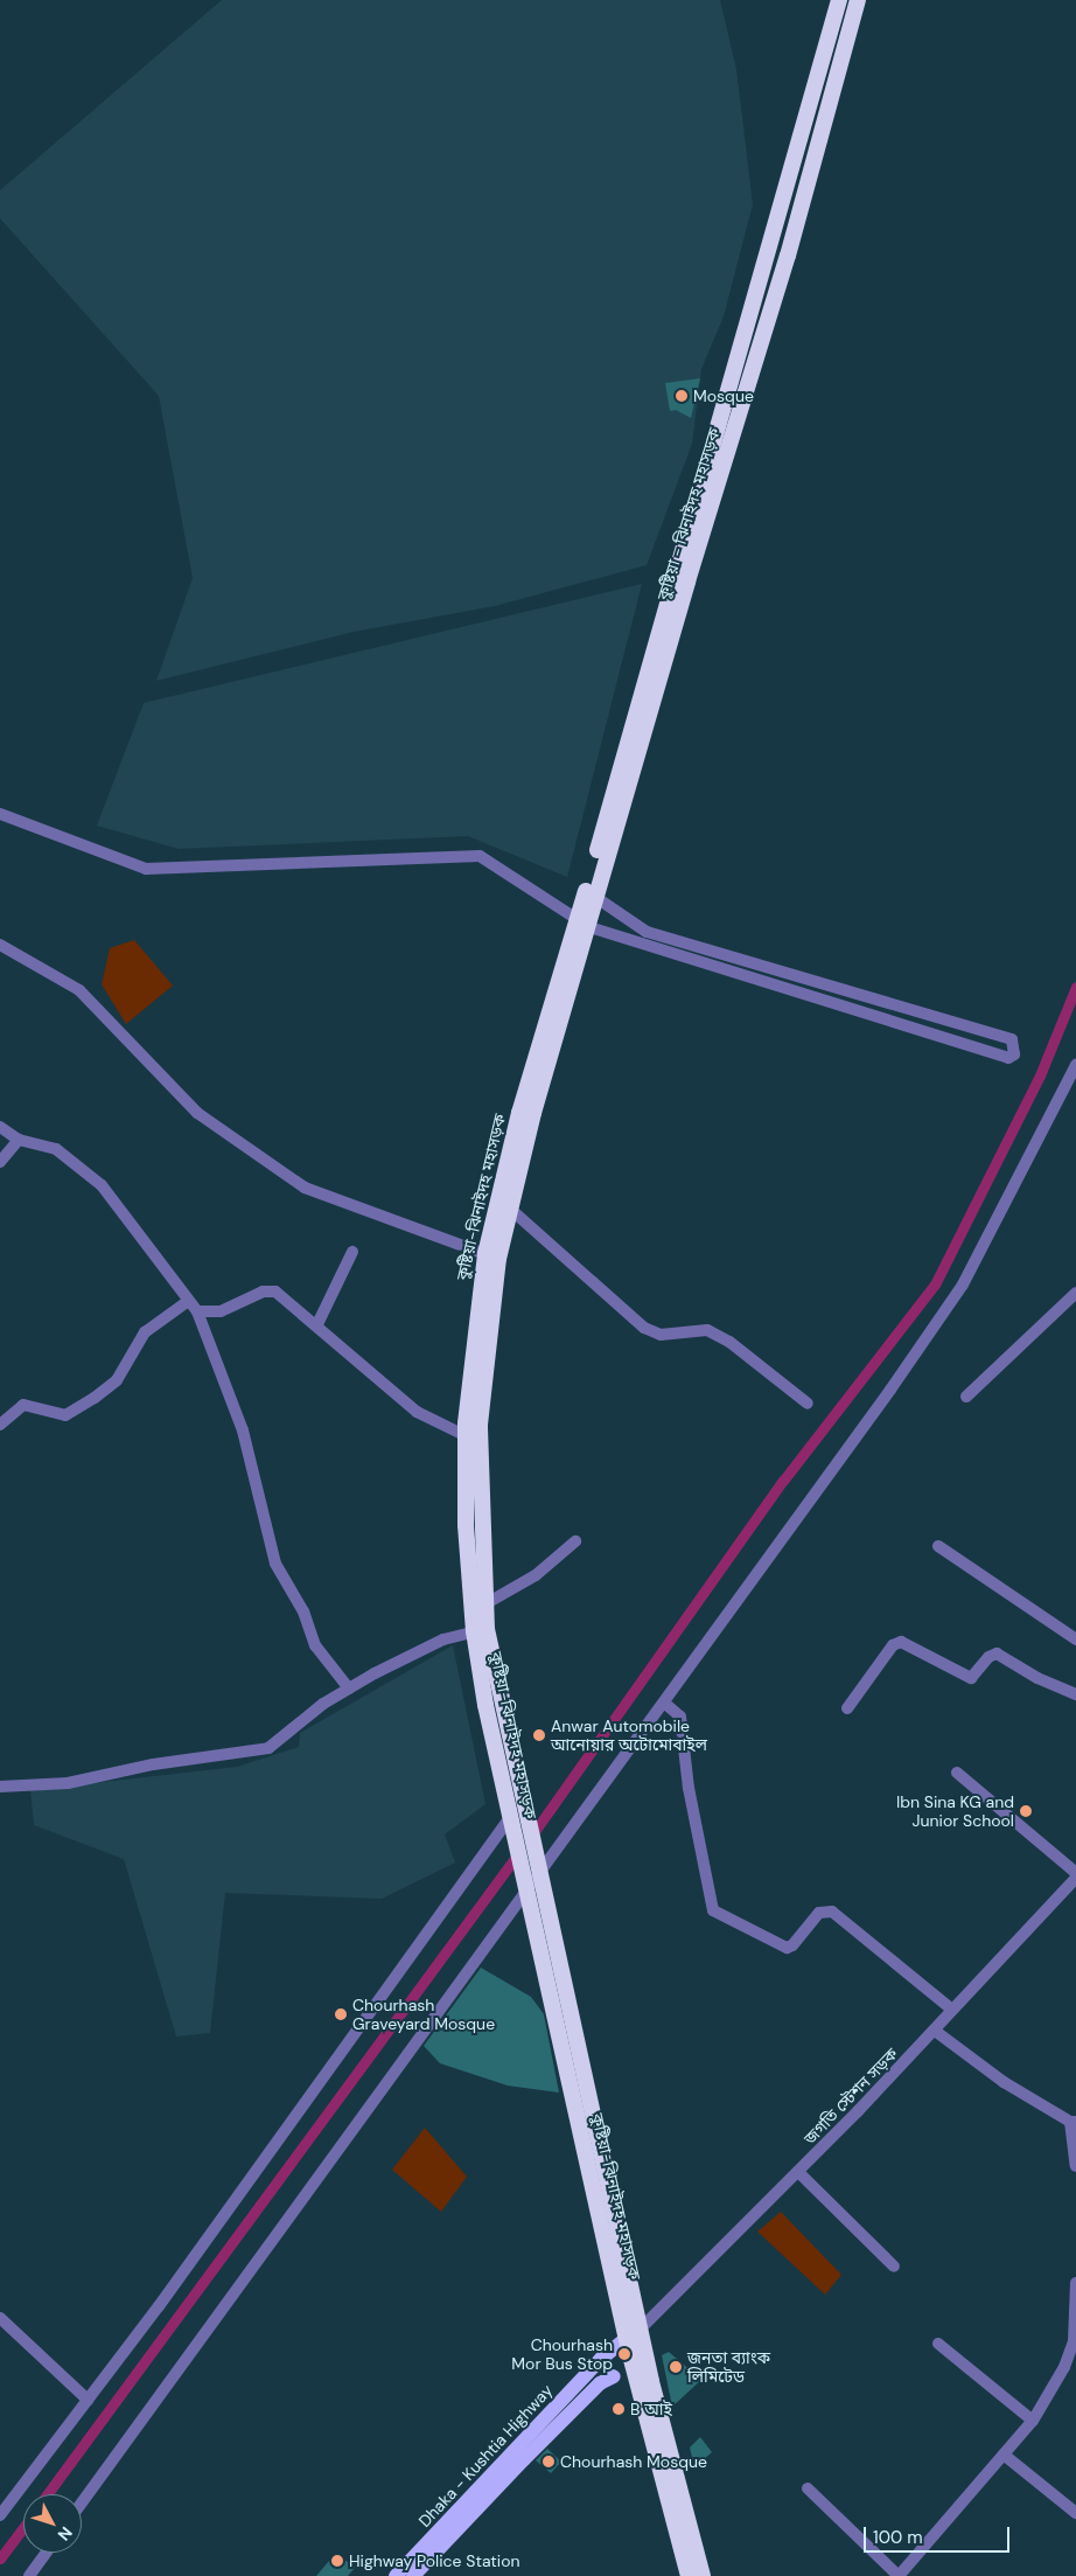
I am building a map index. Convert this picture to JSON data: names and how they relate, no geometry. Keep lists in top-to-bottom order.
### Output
{
  "streets": {
    "highway": ["কুষ্টিয়া - ঝিনাইদহ মহাসড়ক", "কুষ্টিয়া-ঝিনাইদহ মহাসড়ক"],
    "main road": ["Dhaka - Kushtia Highway"],
    "street": ["জগতি স্টেশন সড়ক"]
  },
  "crossings": [
    ["কুষ্টিয়া - ঝিনাইদহ মহাসড়ক", "কুষ্টিয়া-ঝিনাইদহ মহাসড়ক"],
    ["কুষ্টিয়া-ঝিনাইদহ মহাসড়ক", "জগতি স্টেশন সড়ক"],
    ["কুষ্টিয়া-ঝিনাইদহ মহাসড়ক", "Dhaka - Kushtia Highway"],
    ["জগতি স্টেশন সড়ক", "Dhaka - Kushtia Highway"]
  ],
  "places": [
    "Mosque",
    "Anwar Automobile আনোয়ার অটোমোবাইল",
    "Ibn Sina KG and Junior School",
    "Chourhash Graveyard Mosque",
    "Chourhash Mor Bus Stop",
    "জনতা ব্যাংক লিমিটেড",
    "B আই",
    "Chourhash Mosque",
    "Highway Police Station"
  ],
  "scale_bar": "100 m",
  "north": "bottom right"
}
